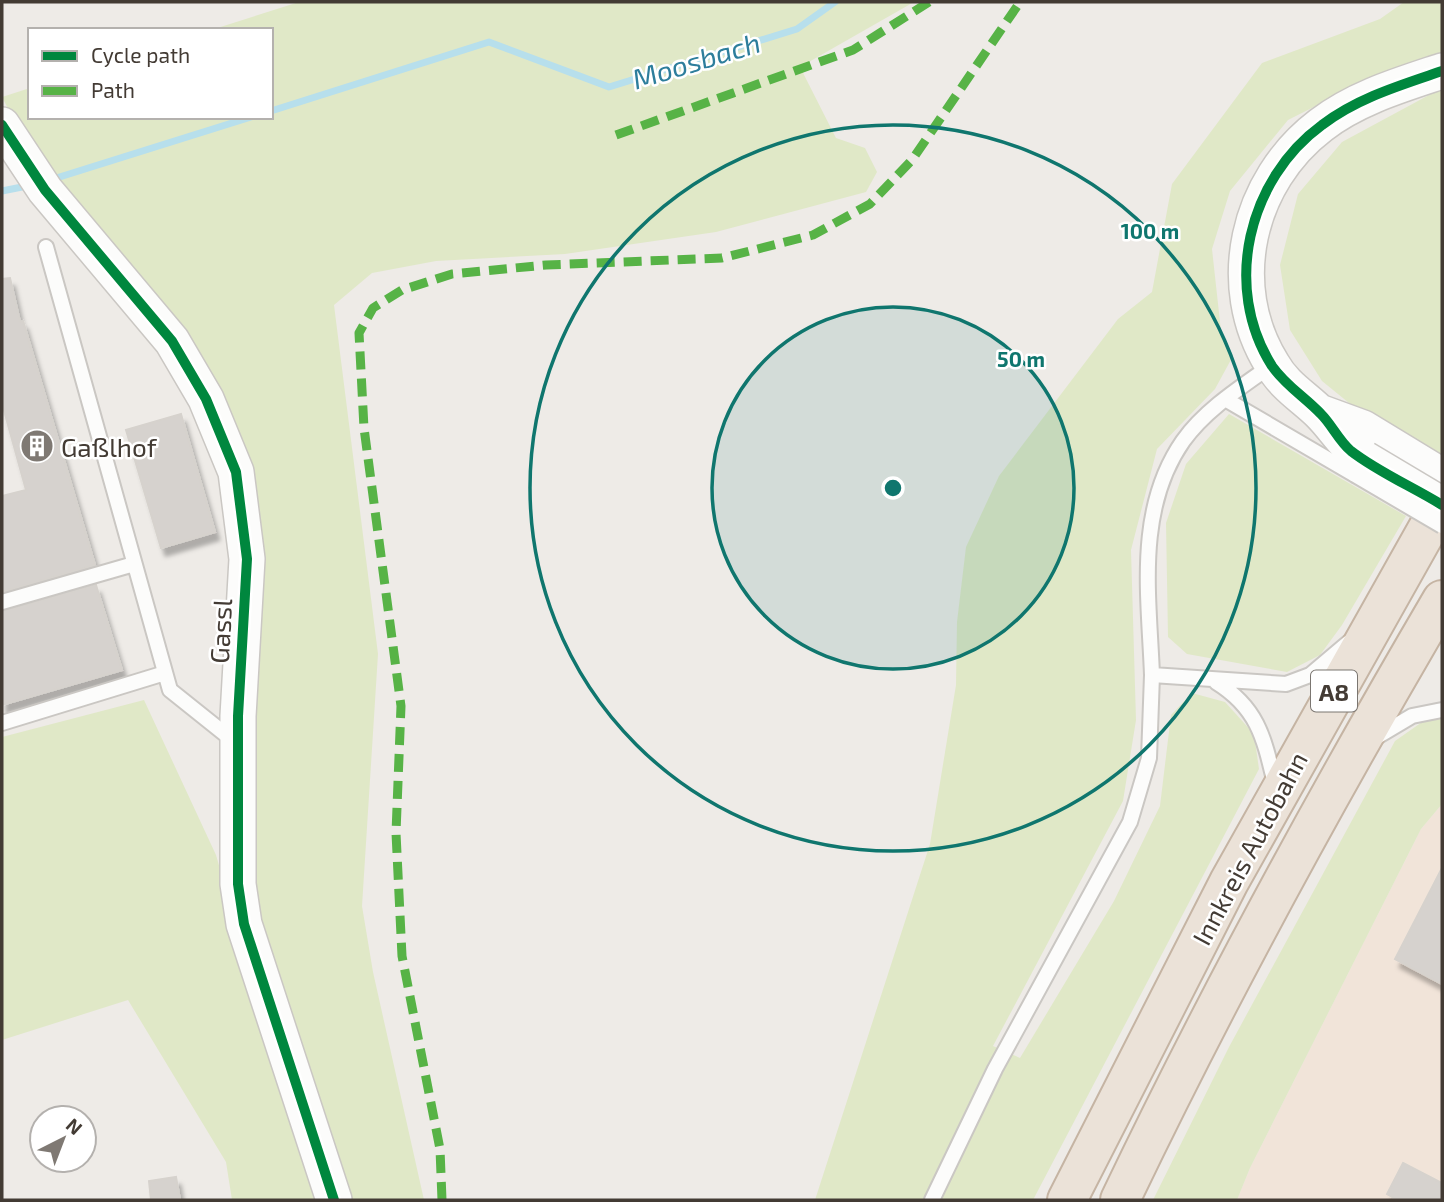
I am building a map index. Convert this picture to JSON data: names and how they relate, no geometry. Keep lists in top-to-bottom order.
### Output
{
  "streets": {
    "highway": ["A8", "Innkreis Autobahn"],
    "street": ["Gassl"]
  },
  "water": ["Moosbach"],
  "places": {
    "building": ["Gaßlhof"]
  },
  "legend": ["Cycle path", "Path"],
  "north": "top right",
  "rings": ["100 m", "50 m"]
}
